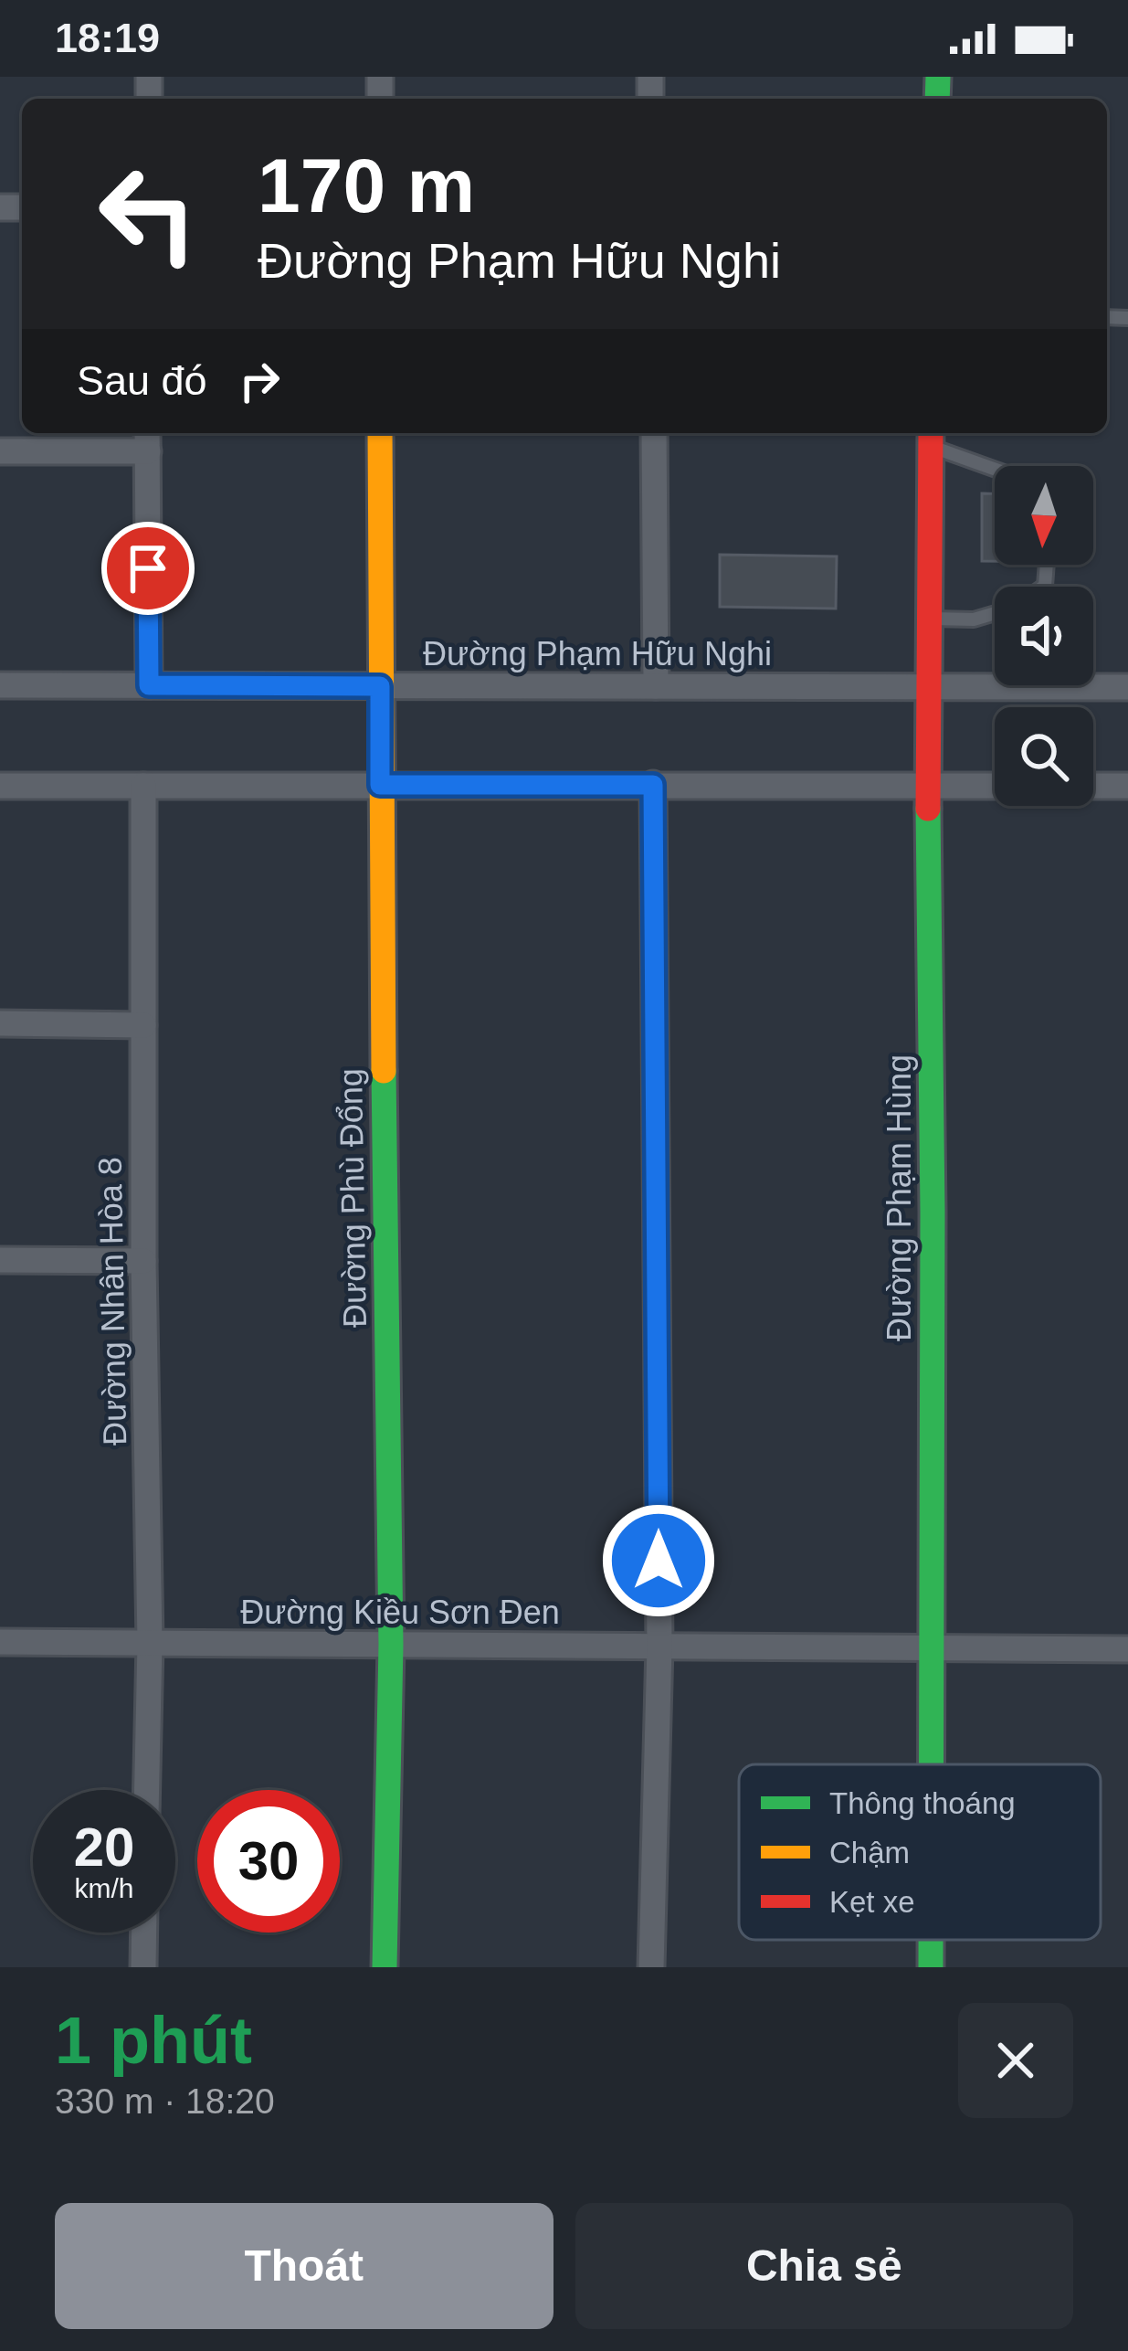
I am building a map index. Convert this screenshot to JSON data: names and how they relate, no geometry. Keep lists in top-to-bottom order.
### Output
{
  "streets": {
    "main road": ["Đường Phù Đổng", "Đường Phạm Hùng"],
    "street": ["Đường Phạm Hữu Nghi", "Đường Nhân Hòa 8", "Đường Kiều Sơn Đen"]
  },
  "crossings": [
    ["Đường Phạm Hữu Nghi", "Đường Phù Đổng"],
    ["Đường Phạm Hữu Nghi", "Đường Phạm Hùng"],
    ["Đường Phù Đổng", "Đường Kiều Sơn Đen"],
    ["Đường Phạm Hùng", "Đường Kiều Sơn Đen"],
    ["Đường Nhân Hòa 8", "Đường Kiều Sơn Đen"]
  ],
  "legend": ["Thông thoáng", "Chậm", "Kẹt xe"],
  "north": "bottom",
  "page": {
    "status": "18:19",
    "turn": ["170 m", "Đường Phạm Hữu Nghi"],
    "then": "Sau đó",
    "speed": "20 km/h",
    "limit": "30",
    "heading": ["1 phút", "330 m · 18:20"],
    "buttons": ["Thoát", "Chia sẻ"]
  }
}
